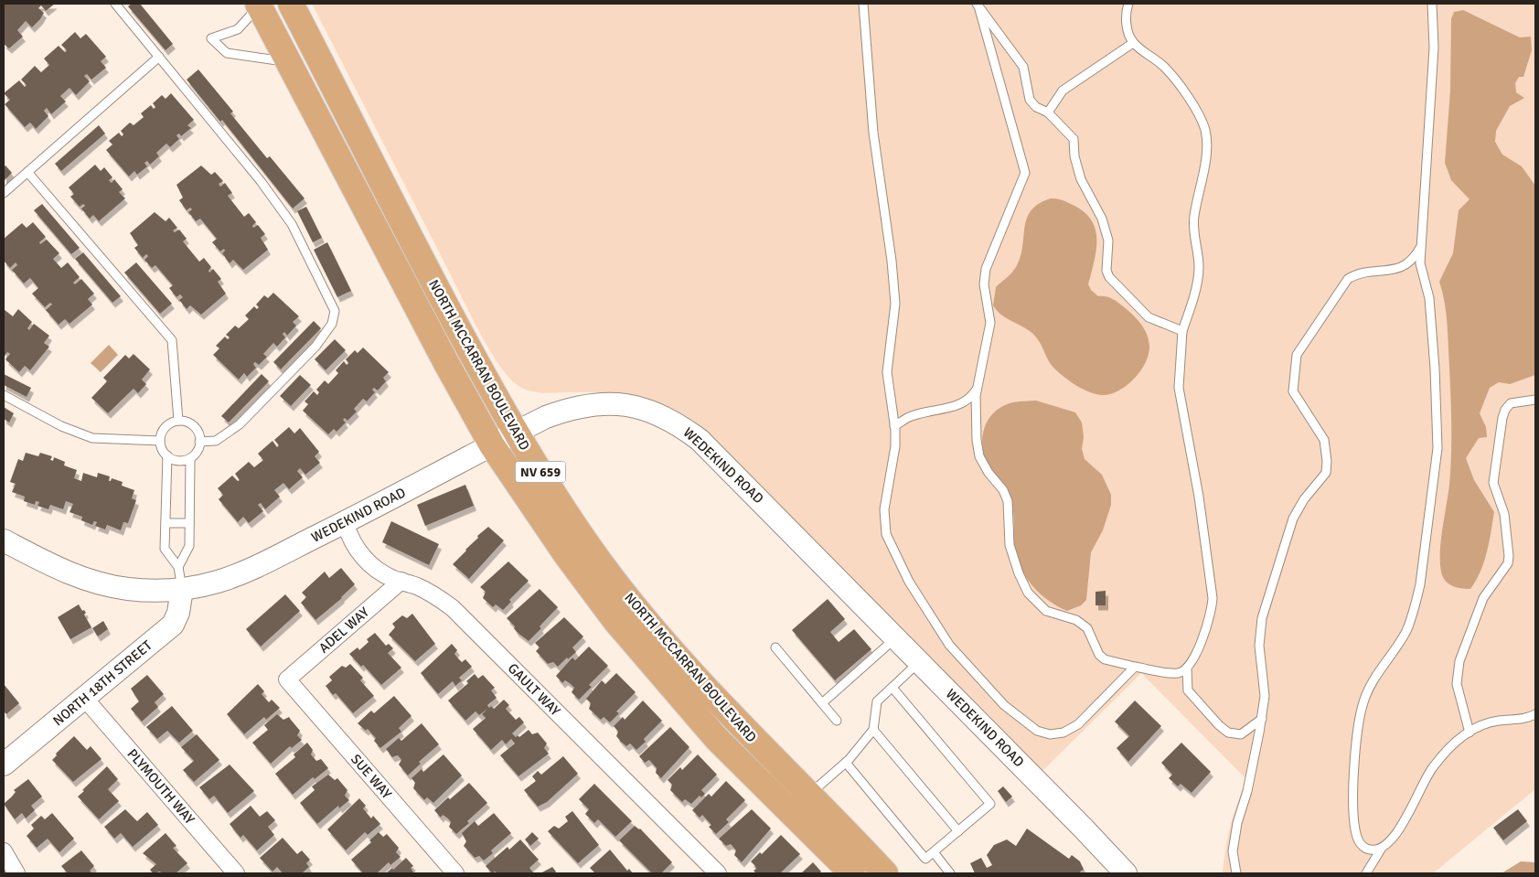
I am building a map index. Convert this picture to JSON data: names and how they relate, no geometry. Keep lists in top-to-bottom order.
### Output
{
  "streets": {
    "main road": ["NORTH MCCARRAN BOULEVARD", "NV 659"],
    "street": [
      "WEDEKIND ROAD",
      "ADEL WAY",
      "NORTH 18TH STREET",
      "GAULT WAY",
      "SUE WAY",
      "PLYMOUTH WAY"
    ]
  },
  "crossings": [
    ["NORTH MCCARRAN BOULEVARD", "WEDEKIND ROAD"],
    ["WEDEKIND ROAD", "NORTH 18TH STREET"],
    ["WEDEKIND ROAD", "GAULT WAY"],
    ["ADEL WAY", "GAULT WAY"],
    ["ADEL WAY", "SUE WAY"],
    ["NORTH 18TH STREET", "PLYMOUTH WAY"]
  ]
}
